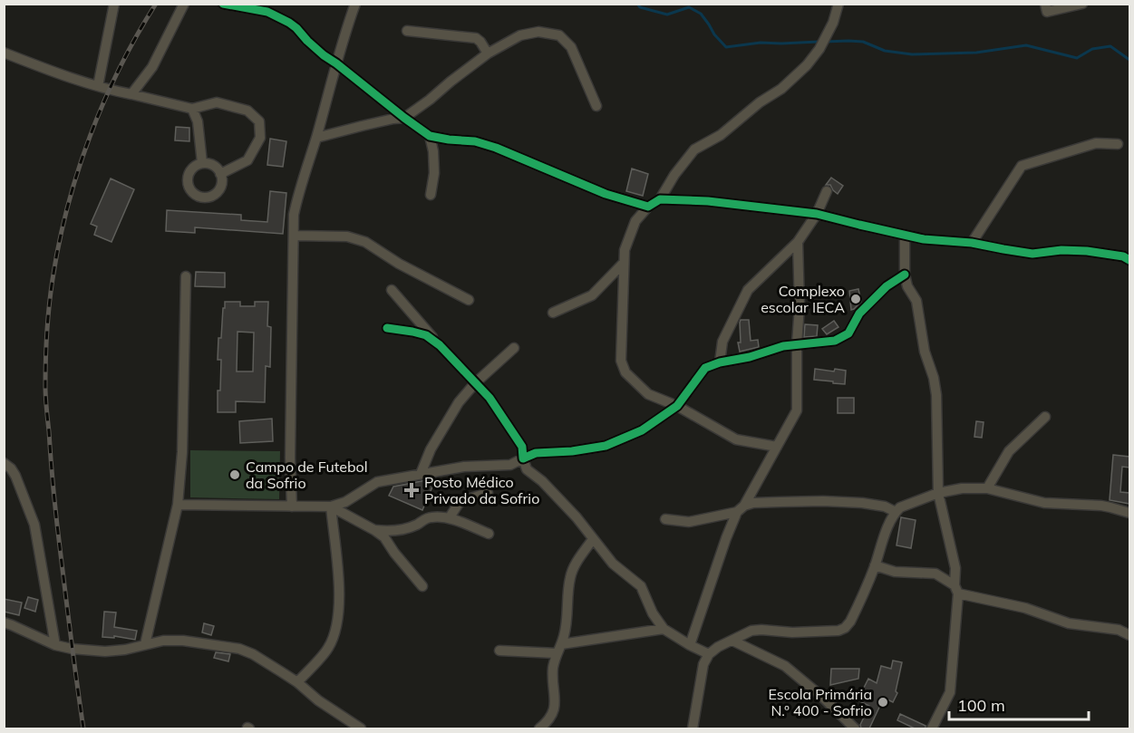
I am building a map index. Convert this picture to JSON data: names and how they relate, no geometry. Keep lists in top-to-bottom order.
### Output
{
  "places": {
    "other": ["Complexo escolar IECA", "Campo de Futebol da Sofrio", "Escola Primária N.º 400 - Sofrio"],
    "health": ["Posto Médico Privado da Sofrio"]
  },
  "scale_bar": "100 m"
}
